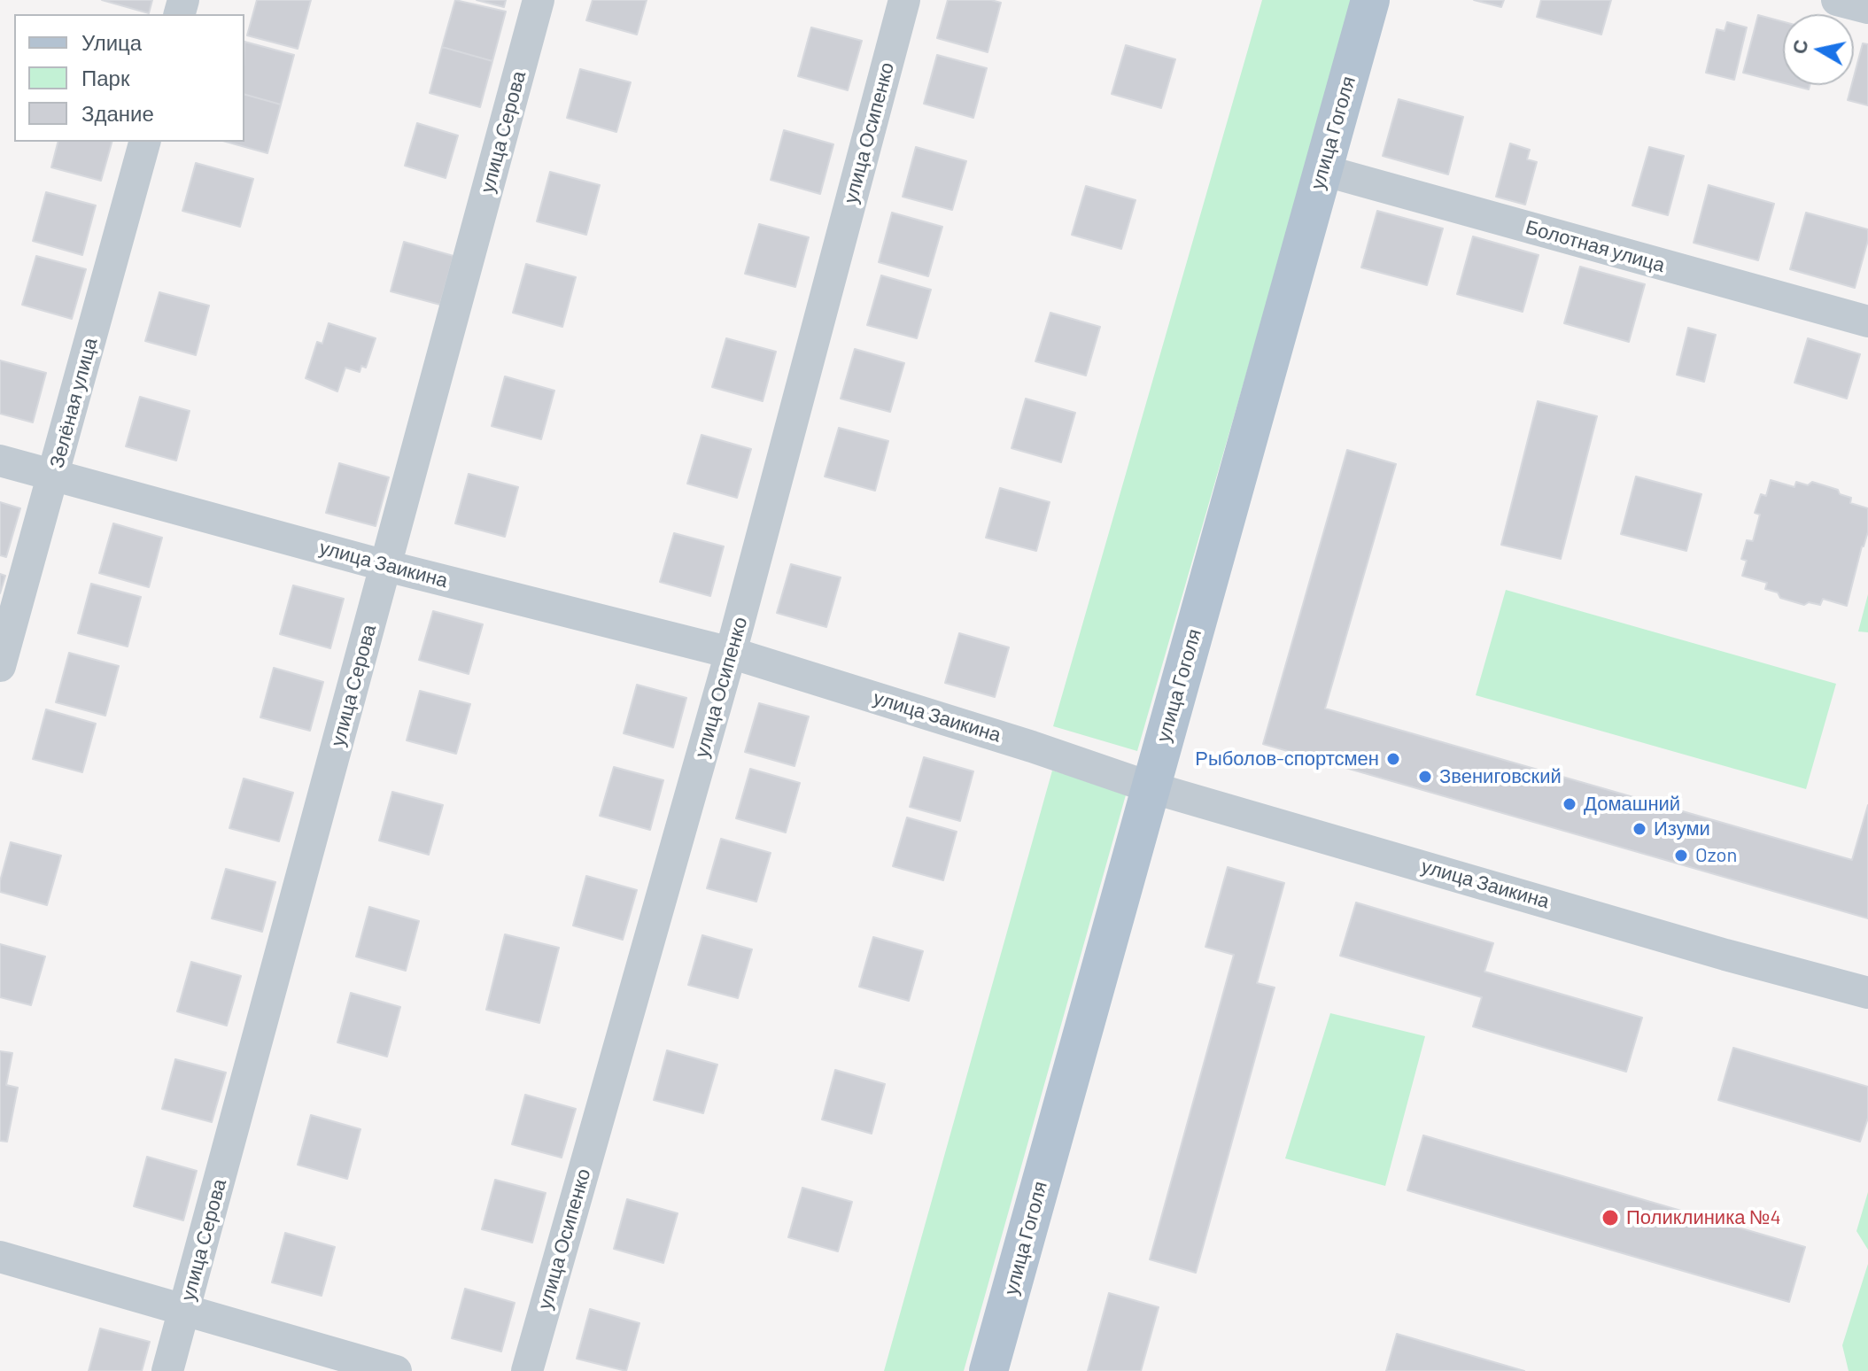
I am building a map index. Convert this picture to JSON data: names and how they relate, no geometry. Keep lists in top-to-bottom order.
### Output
{
  "streets": {
    "main road": ["улица Гоголя"],
    "street": [
      "улица Серова",
      "улица Осипенко",
      "Болотная улица",
      "Зелёная улица",
      "улица Заикина"
    ]
  },
  "crossings": [
    ["улица Серова", "улица Заикина"],
    ["улица Осипенко", "улица Заикина"],
    ["улица Гоголя", "Болотная улица"],
    ["улица Гоголя", "улица Заикина"],
    ["Зелёная улица", "улица Заикина"]
  ],
  "places": [
    "Рыболов-спортсмен",
    "Звениговский",
    "Домашний",
    "Изуми",
    "Ozon",
    "Поликлиника №4"
  ],
  "legend": ["Улица", "Парк", "Здание"],
  "north": "left"
}
